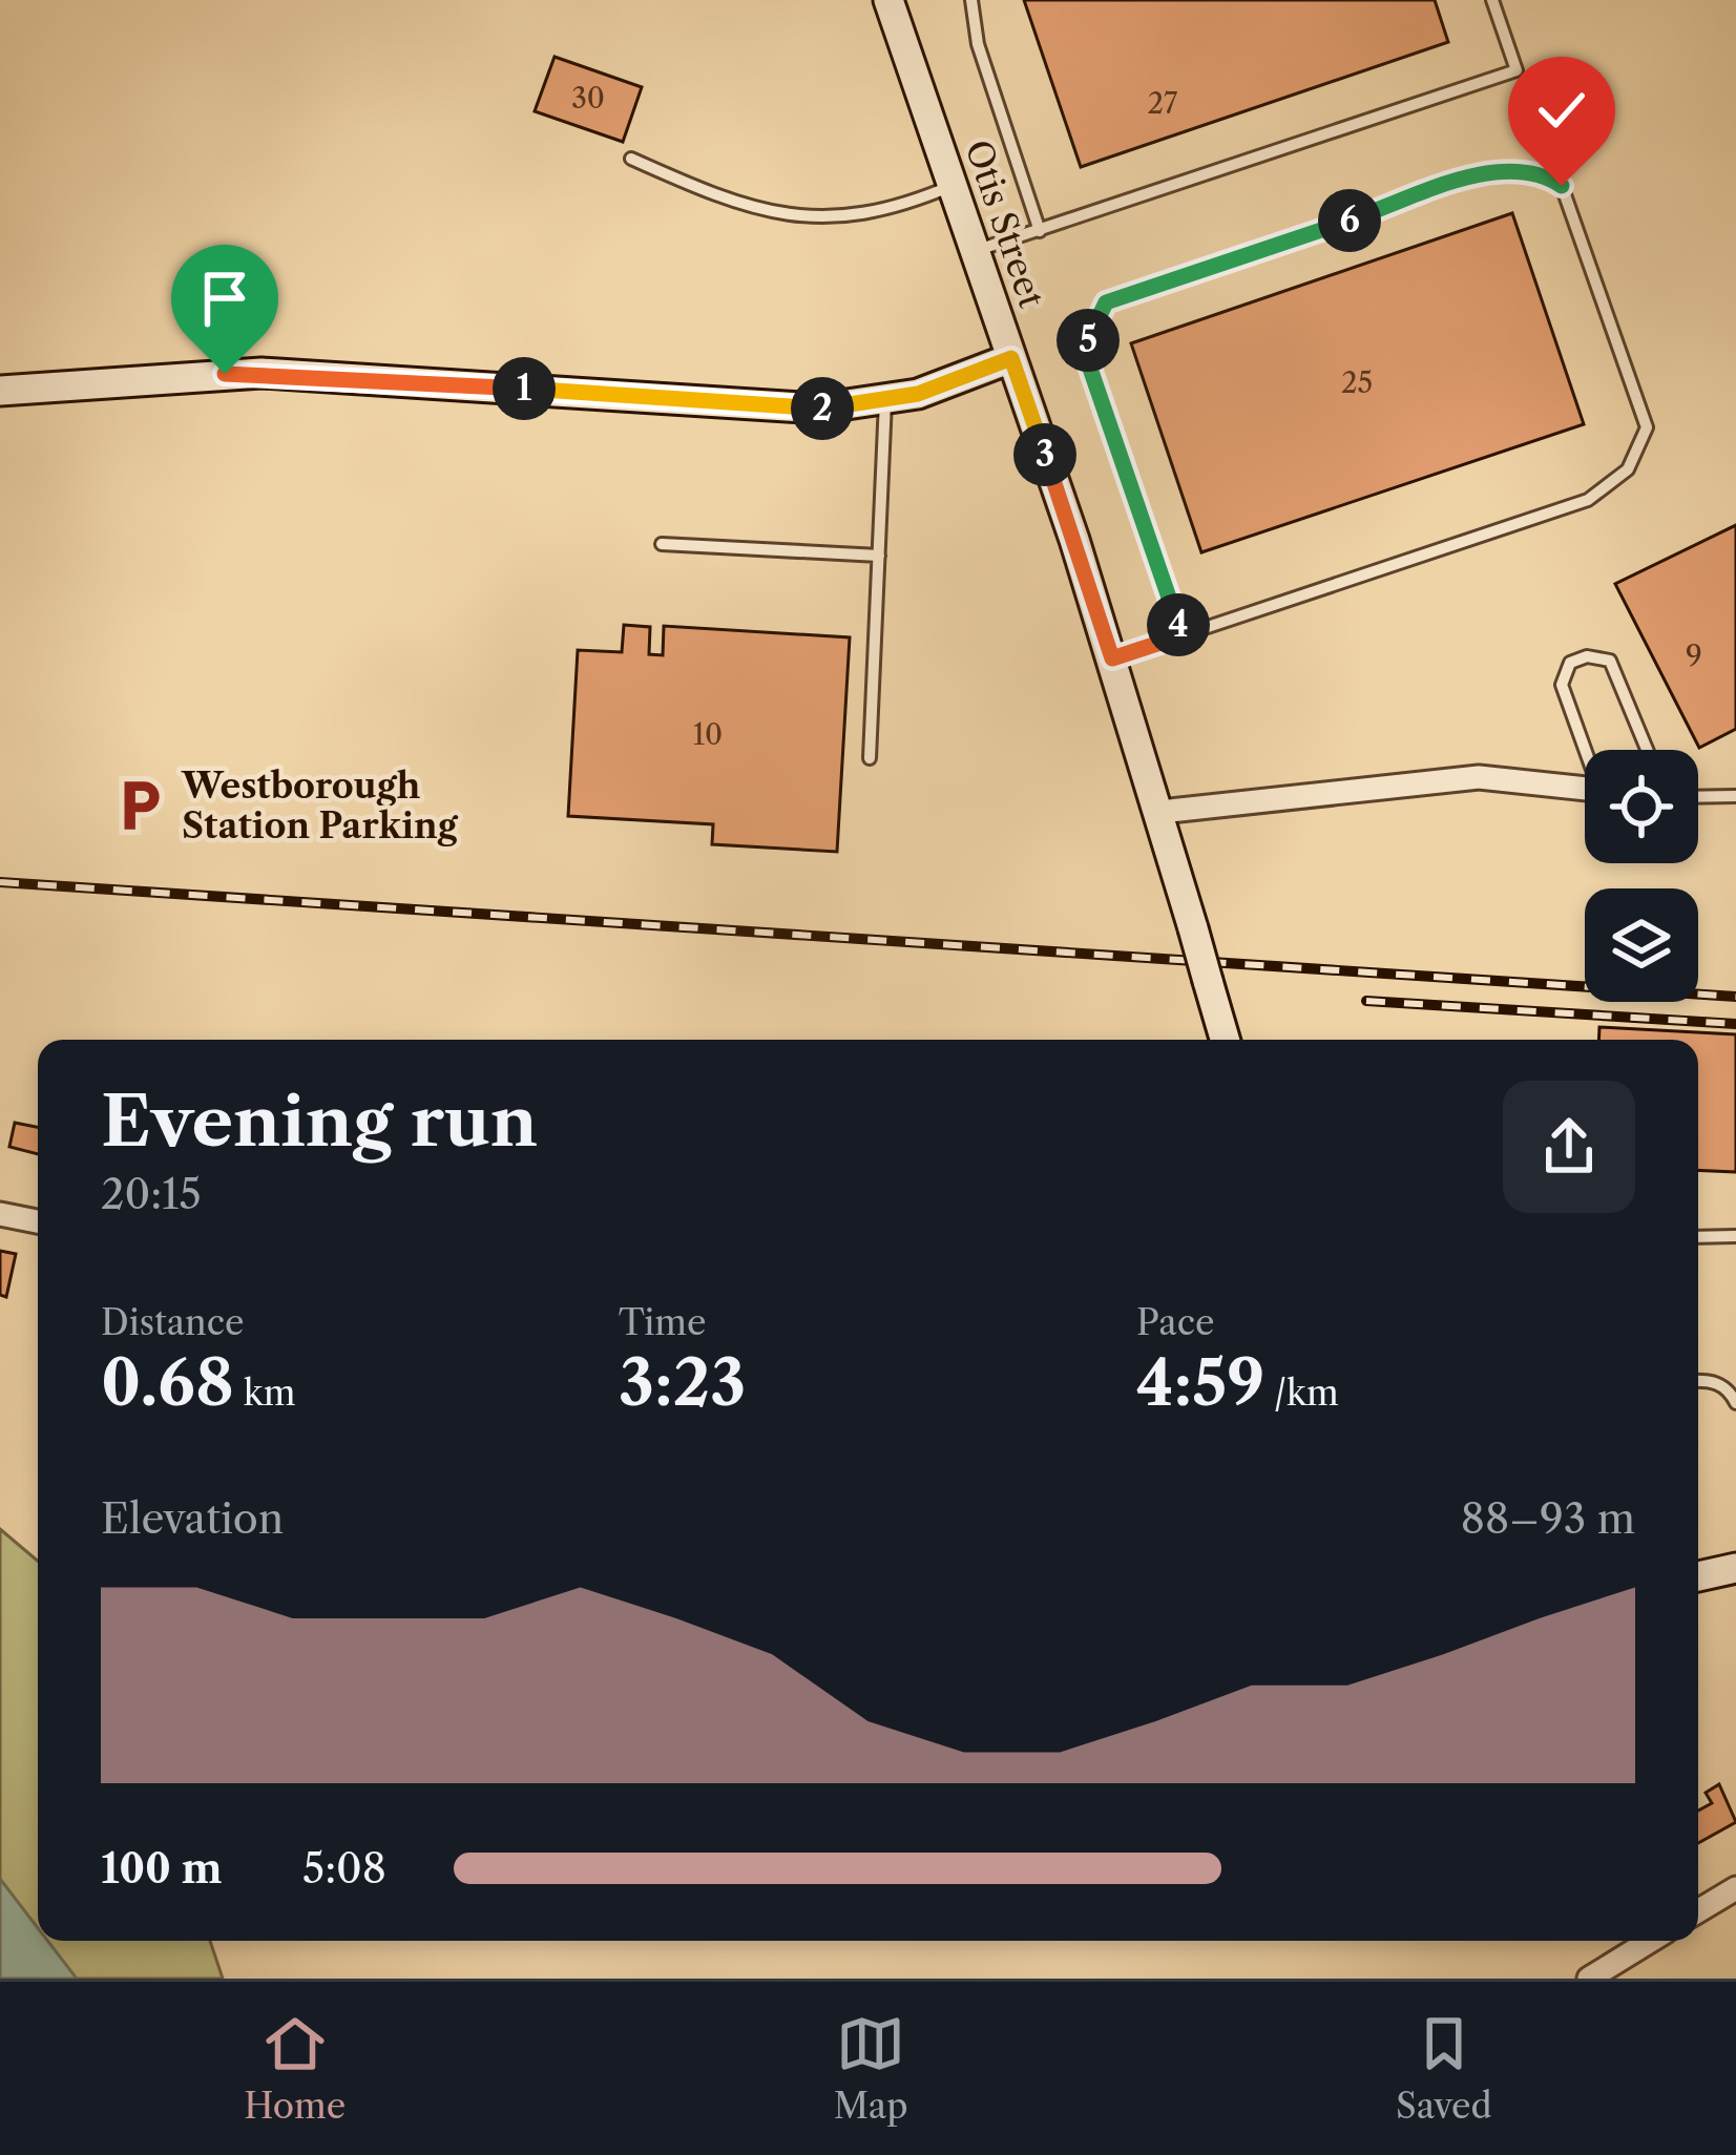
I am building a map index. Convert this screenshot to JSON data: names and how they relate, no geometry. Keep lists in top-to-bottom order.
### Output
{
  "streets": {
    "main road": ["Otis Street"]
  },
  "places": {
    "parking": ["Westborough Station Parking"]
  },
  "house_numbers": [
    "30",
    "27",
    "25",
    "9",
    "10"
  ],
  "page": {
    "pins": [
      "6",
      "5",
      "1",
      "2",
      "3",
      "4"
    ],
    "heading": ["Evening run", "20:15"],
    "stats": [
      ["Distance", "0.68 km"],
      ["Time", "3:23"],
      ["Pace", "4:59 /km"]
    ],
    "chart": ["Elevation", "88–93 m"],
    "list": [
      {
        "name": "100 m",
        "note": "5:08"
      }
    ],
    "tabs": ["Home", "Map", "Saved"]
  }
}
